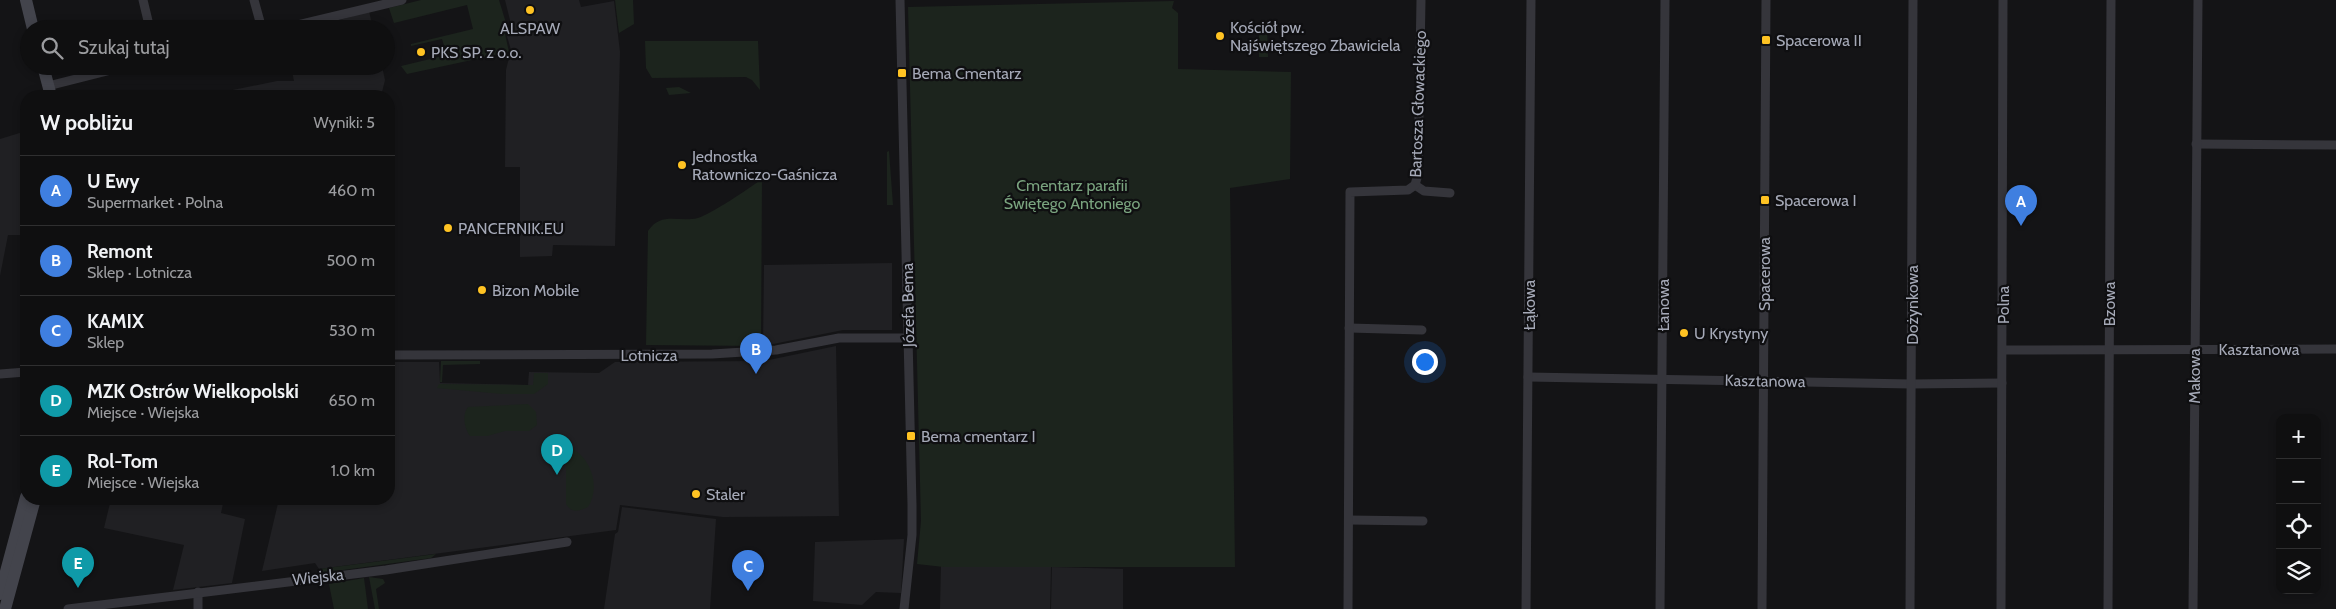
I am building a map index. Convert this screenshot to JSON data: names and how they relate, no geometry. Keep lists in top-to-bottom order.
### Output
{
  "streets": {
    "street": [
      "Bartosza Głowackiego",
      "Spacerowa",
      "Bzowa",
      "Józefa Bema",
      "Łąkowa",
      "Łanowa",
      "Dożynkowa",
      "Polna",
      "Kasztanowa",
      "Lotnicza",
      "Makowa",
      "Wiejska"
    ]
  },
  "crossings": [
    ["Spacerowa", "Kasztanowa"],
    ["Bzowa", "Kasztanowa"],
    ["Józefa Bema", "Lotnicza"],
    ["Łąkowa", "Kasztanowa"],
    ["Łanowa", "Kasztanowa"],
    ["Dożynkowa", "Kasztanowa"],
    ["Polna", "Kasztanowa"],
    ["Kasztanowa", "Makowa"]
  ],
  "parks": ["Cmentarz parafii Świętego Antoniego"],
  "places": {
    "other": [
      "ALSPAW",
      "Kościół pw. Najświętszego Zbawiciela",
      "PKS SP. z o.o.",
      "Jednostka Ratowniczo-Gaśnicza",
      "PANCERNIK.EU",
      "Bizon Mobile",
      "U Krystyny",
      "Staler"
    ],
    "transit": [
      "Spacerowa II",
      "Bema Cmentarz",
      "Spacerowa I",
      "Bema cmentarz I"
    ]
  },
  "page": {
    "search": "Szukaj tutaj",
    "heading": ["W pobliżu", "Wyniki: 5"],
    "list": [
      {
        "mark": "A",
        "name": "U Ewy",
        "note": "Supermarket · Polna",
        "value": "460 m"
      },
      {
        "mark": "B",
        "name": "Remont",
        "note": "Sklep · Lotnicza",
        "value": "500 m"
      },
      {
        "mark": "C",
        "name": "KAMIX",
        "note": "Sklep",
        "value": "530 m"
      },
      {
        "mark": "D",
        "name": "MZK Ostrów Wielkopolski",
        "note": "Miejsce · Wiejska",
        "value": "650 m"
      },
      {
        "mark": "E",
        "name": "Rol-Tom",
        "note": "Miejsce · Wiejska",
        "value": "1.0 km"
      }
    ],
    "pins": [
      "A",
      "B",
      "D",
      "E",
      "C"
    ],
    "map_buttons": ["+", "−"]
  }
}
